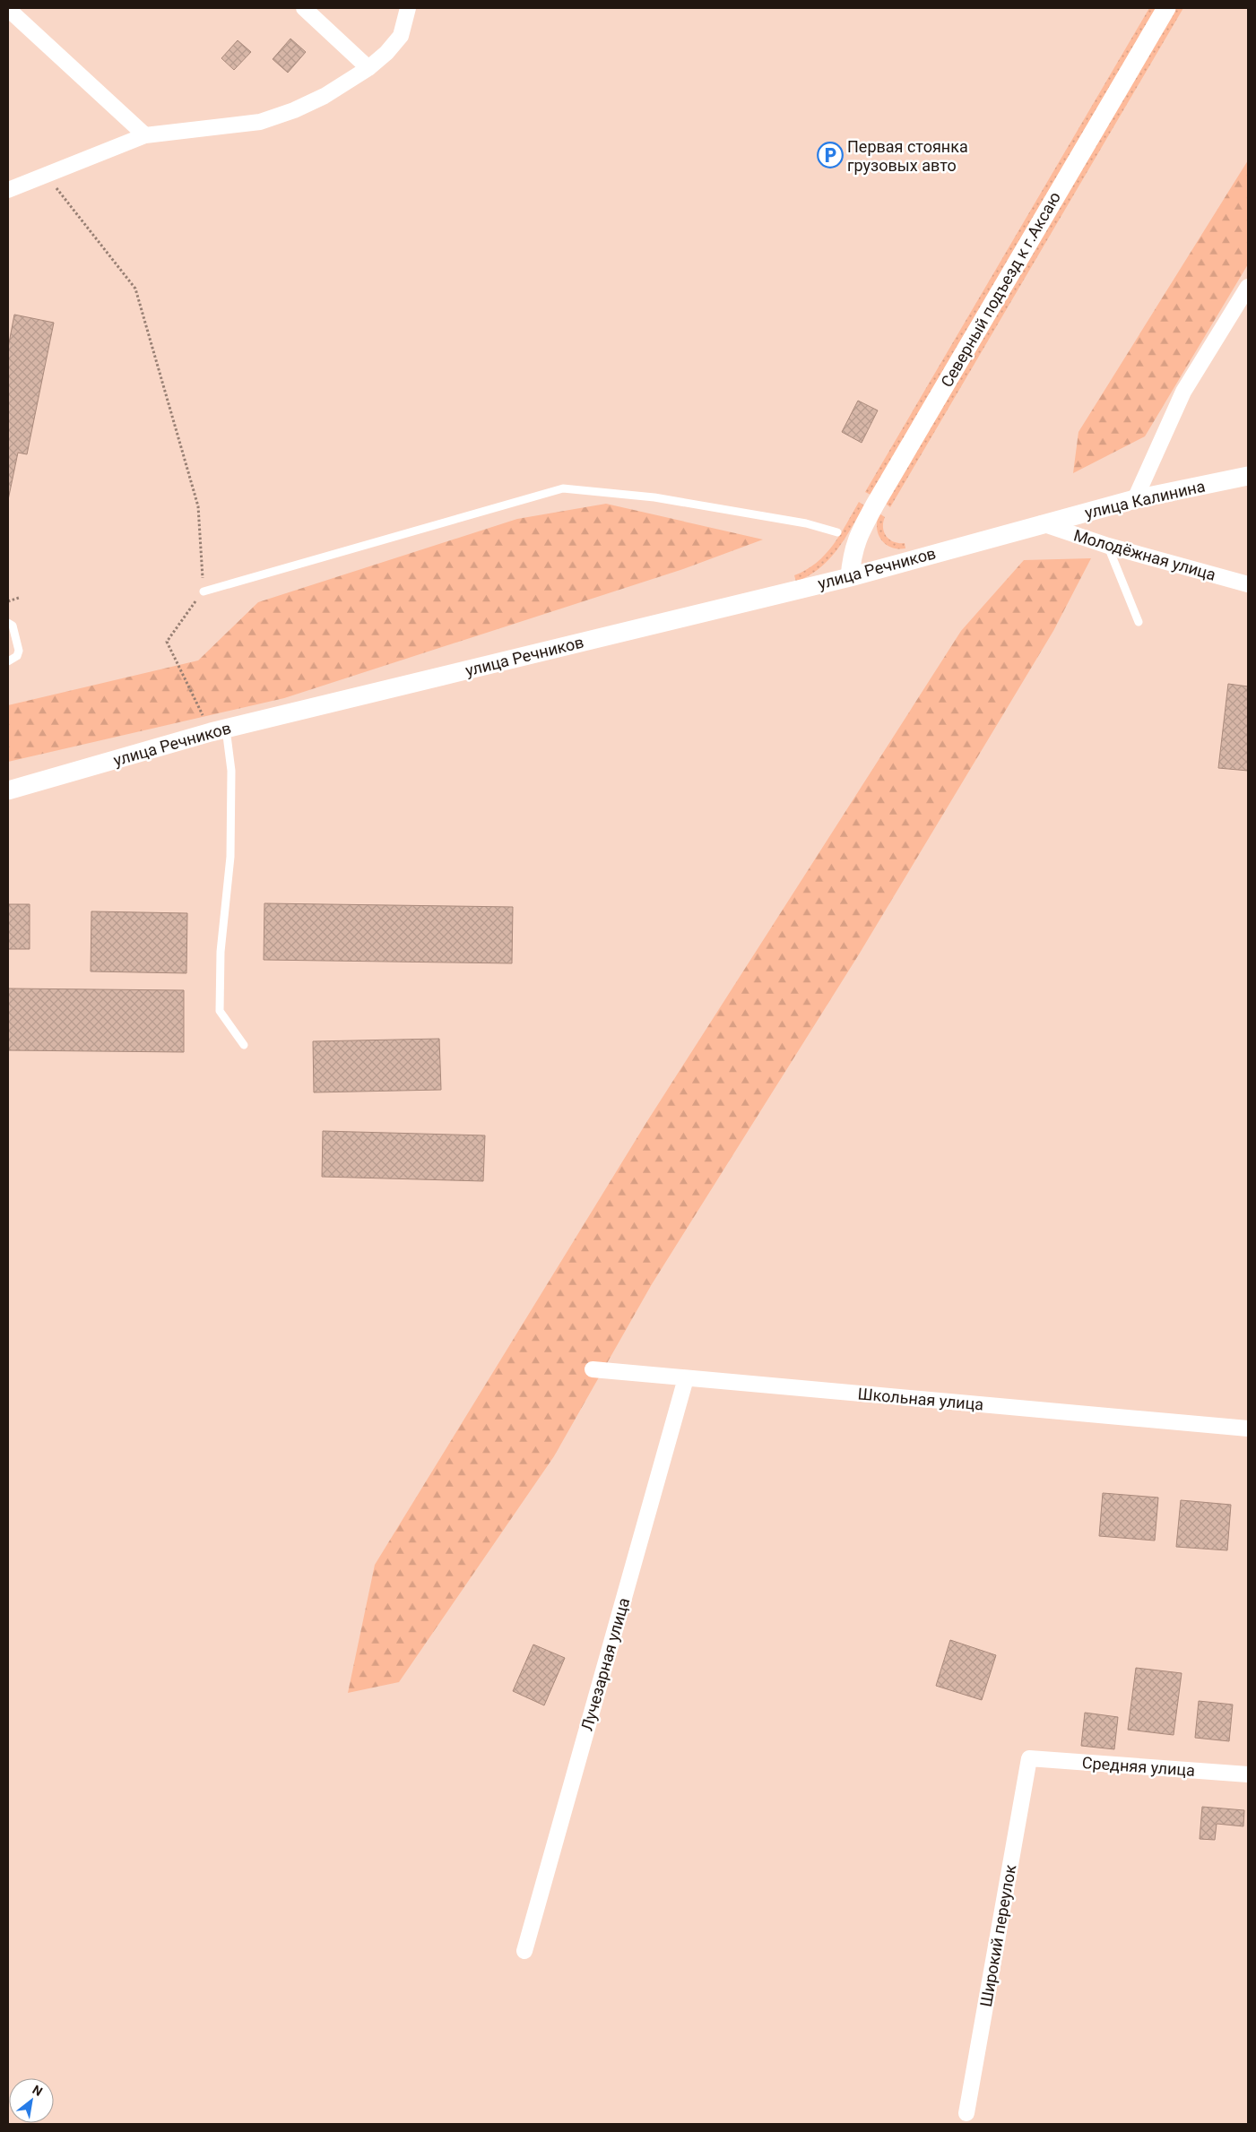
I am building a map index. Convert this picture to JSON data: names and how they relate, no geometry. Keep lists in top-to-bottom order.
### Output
{
  "streets": {
    "street": [
      "Северный подъезд к г.Аксаю",
      "улица Калинина",
      "Молодёжная улица",
      "улица Речников",
      "Школьная улица",
      "Лучезарная улица",
      "Средняя улица",
      "Широкий переулок"
    ]
  },
  "crossings": [
    ["Северный подъезд к г.Аксаю", "улица Речников"],
    ["улица Калинина", "Молодёжная улица"],
    ["улица Калинина", "улица Речников"],
    ["Молодёжная улица", "улица Речников"],
    ["Школьная улица", "Лучезарная улица"],
    ["Средняя улица", "Широкий переулок"]
  ],
  "places": {
    "parking": ["Первая стоянка грузовых авто"]
  },
  "north": "top right"
}
